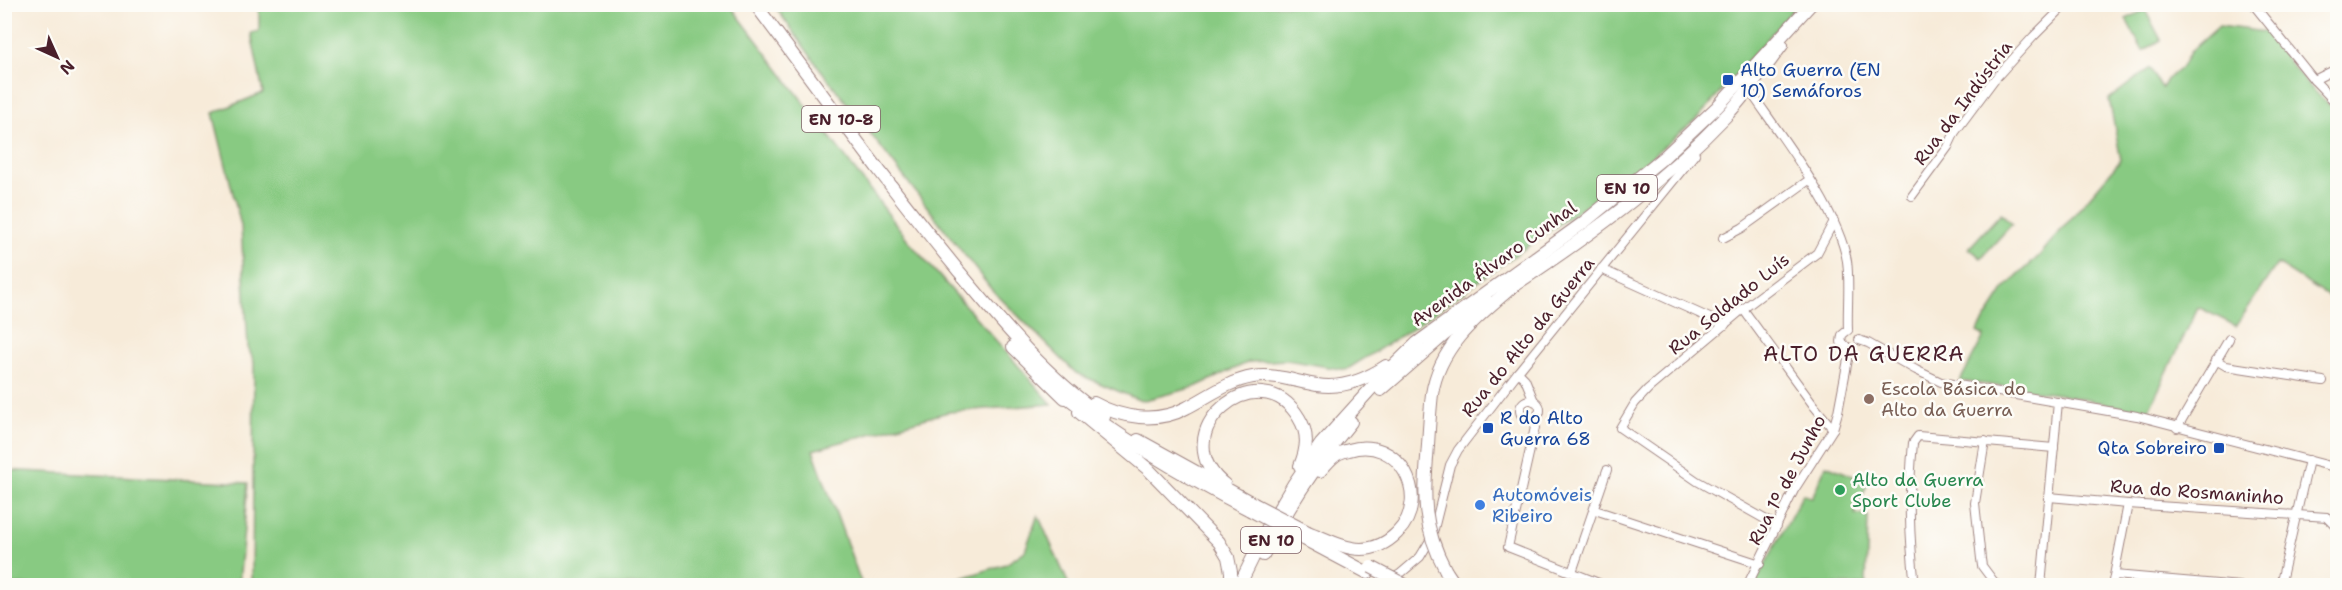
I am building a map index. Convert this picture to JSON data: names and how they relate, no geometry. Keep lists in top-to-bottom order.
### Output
{
  "streets": {
    "main road": ["EN 10-8", "EN 10", "Avenida Álvaro Cunhal"],
    "street": [
      "Rua da Indústria",
      "Rua Soldado Luís",
      "Rua do Alto da Guerra",
      "Rua 1º de Junho",
      "Rua do Rosmaninho"
    ]
  },
  "crossings": [
    ["Avenida Álvaro Cunhal", "Rua do Alto da Guerra"],
    ["Rua Soldado Luís", "Rua 1º de Junho"]
  ],
  "districts": ["ALTO DA GUERRA"],
  "places": {
    "transit": ["Alto Guerra (EN 10) Semáforos", "R do Alto Guerra 68", "Qta Sobreiro"],
    "other": ["Escola Básica do Alto da Guerra", "Alto da Guerra Sport Clube", "Automóveis Ribeiro"]
  },
  "north": "bottom right"
}
